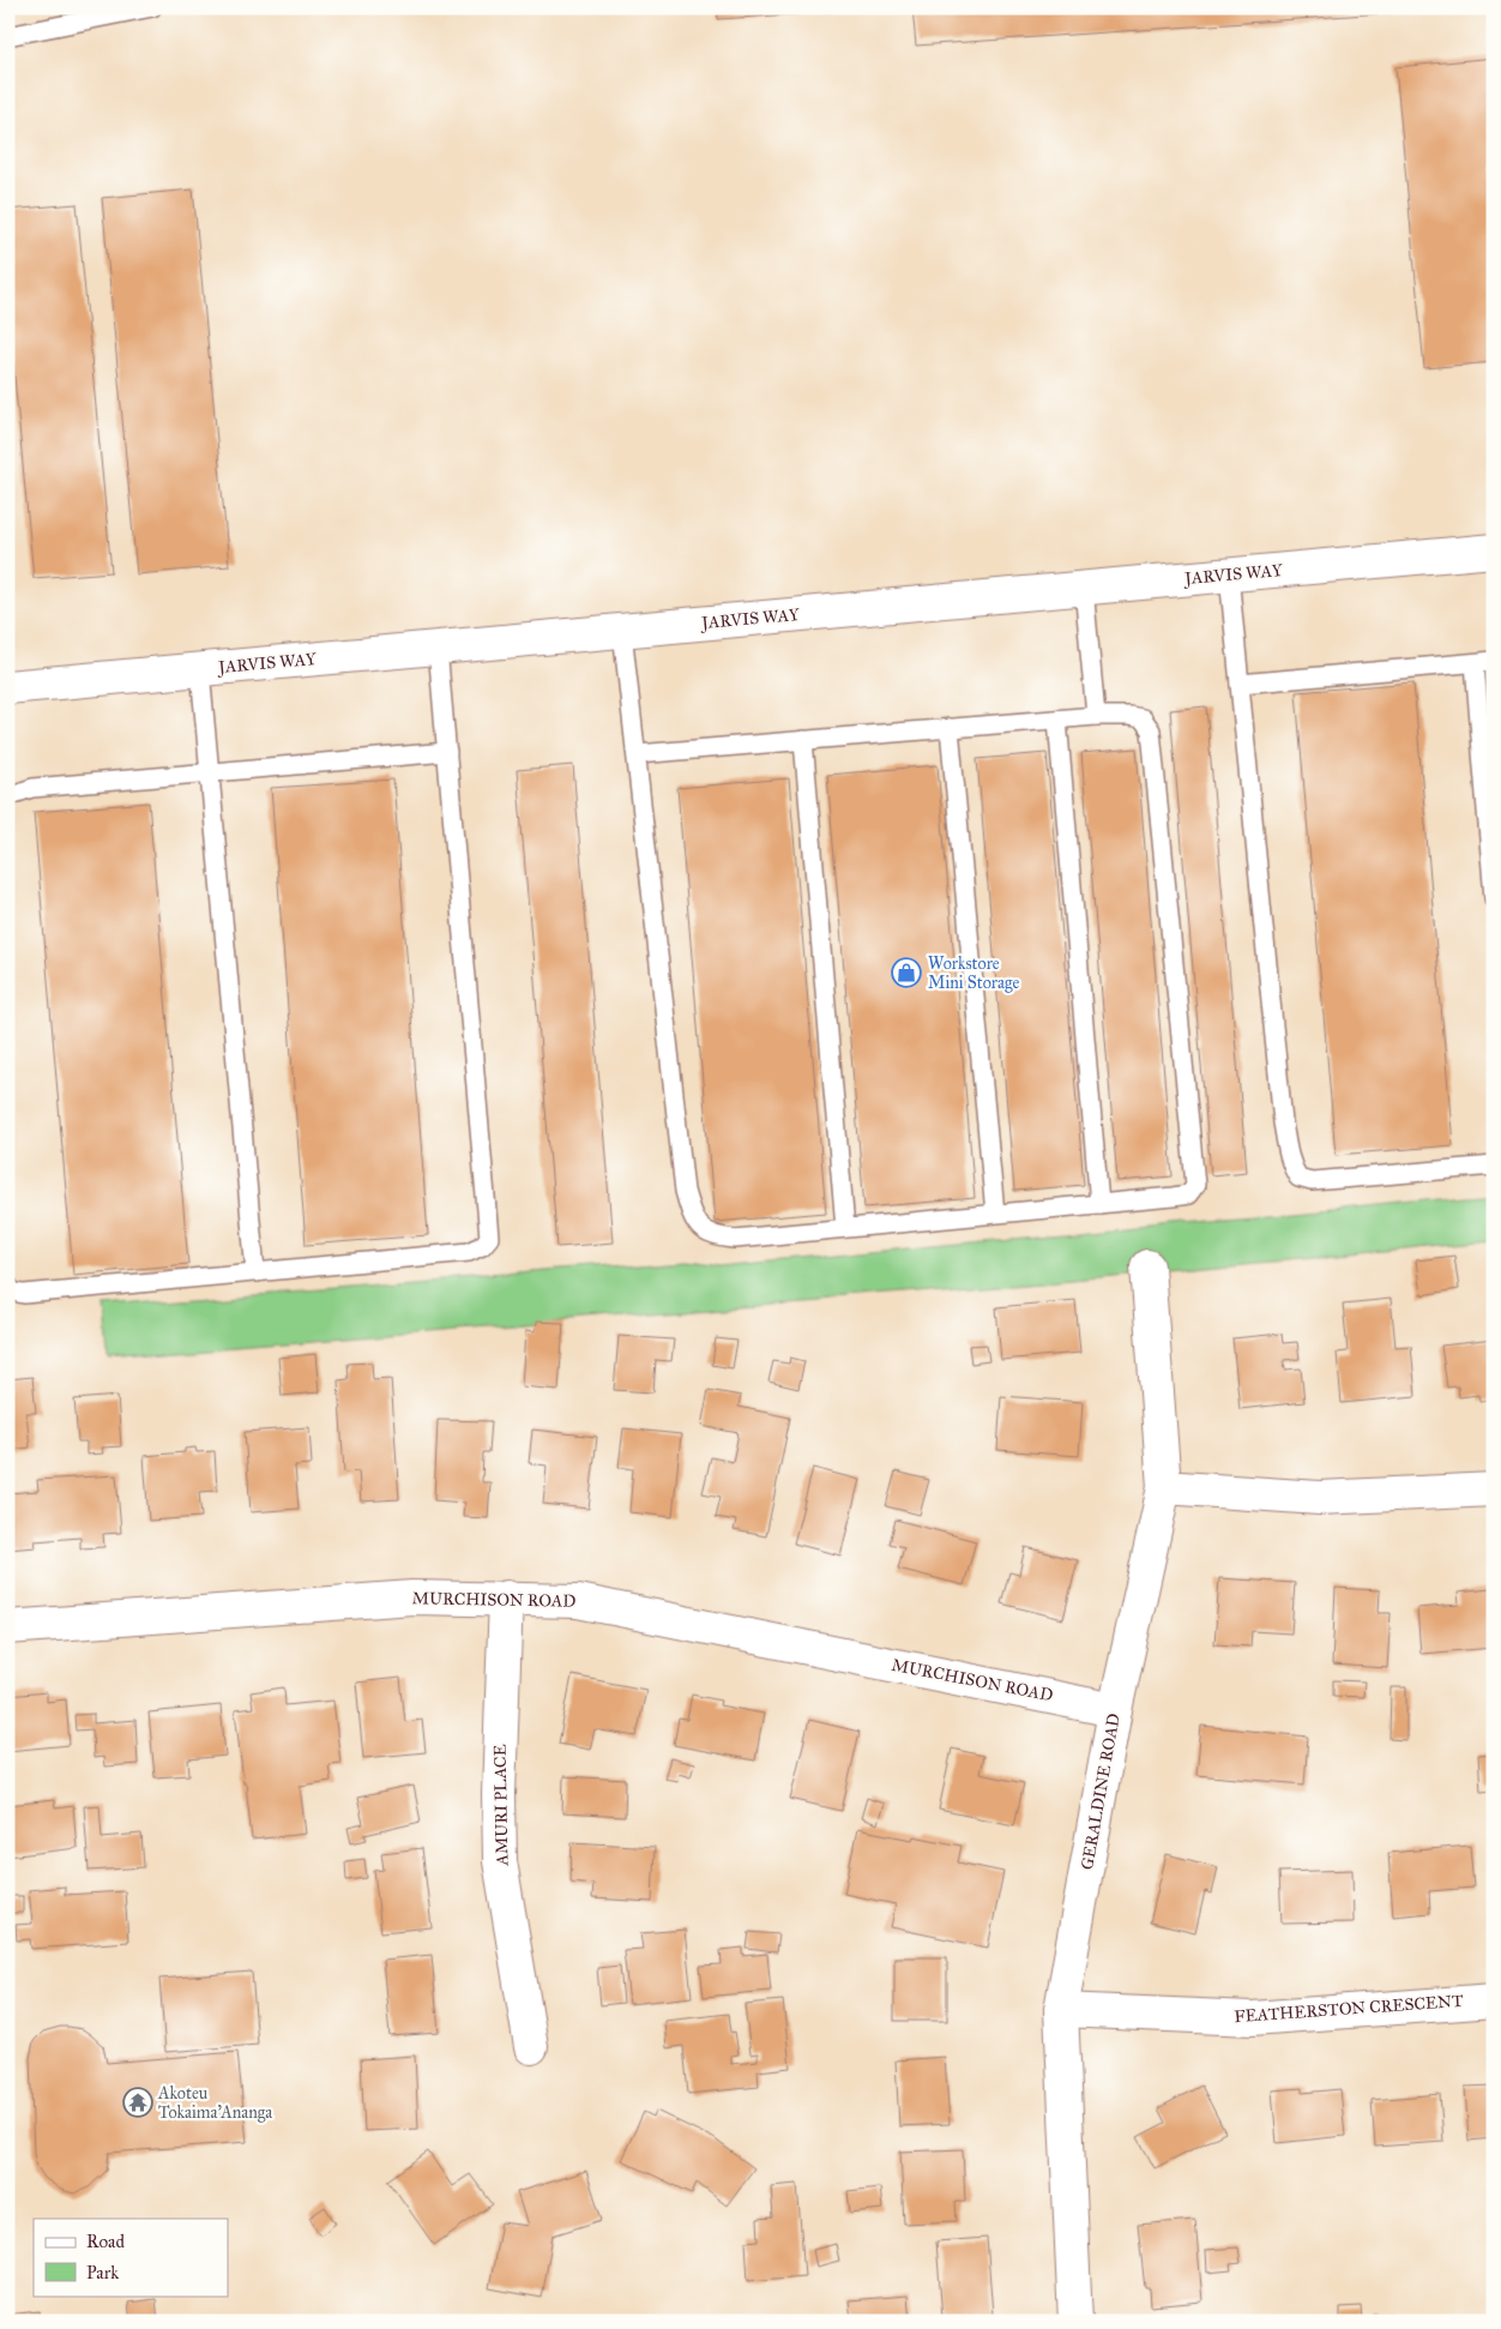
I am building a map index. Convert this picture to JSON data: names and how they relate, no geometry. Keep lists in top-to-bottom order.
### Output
{
  "streets": {
    "street": [
      "JARVIS WAY",
      "MURCHISON ROAD",
      "GERALDINE ROAD",
      "AMURI PLACE",
      "FEATHERSTON CRESCENT"
    ]
  },
  "crossings": [
    ["MURCHISON ROAD", "GERALDINE ROAD"],
    ["MURCHISON ROAD", "AMURI PLACE"],
    ["GERALDINE ROAD", "FEATHERSTON CRESCENT"]
  ],
  "places": {
    "shop": ["Workstore Mini Storage"],
    "temple": ["Akoteu Tokaima'Ananga"]
  },
  "legend": ["Road", "Park"]
}
